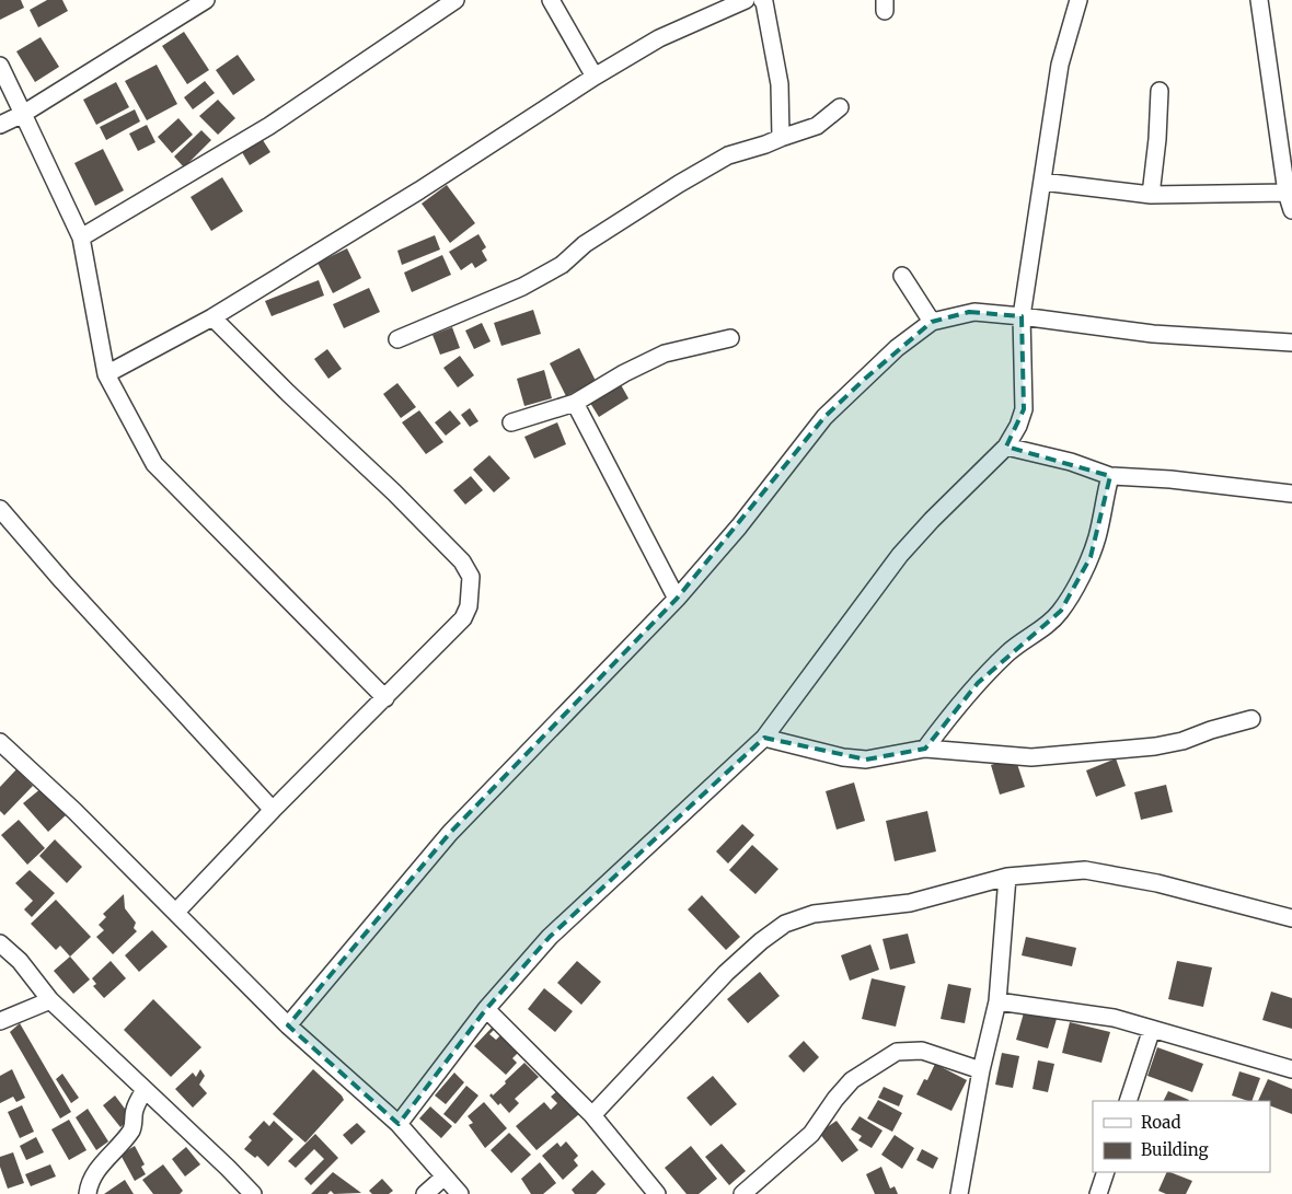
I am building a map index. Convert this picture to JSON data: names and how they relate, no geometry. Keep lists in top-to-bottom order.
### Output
{
  "legend": ["Road", "Building"]
}
